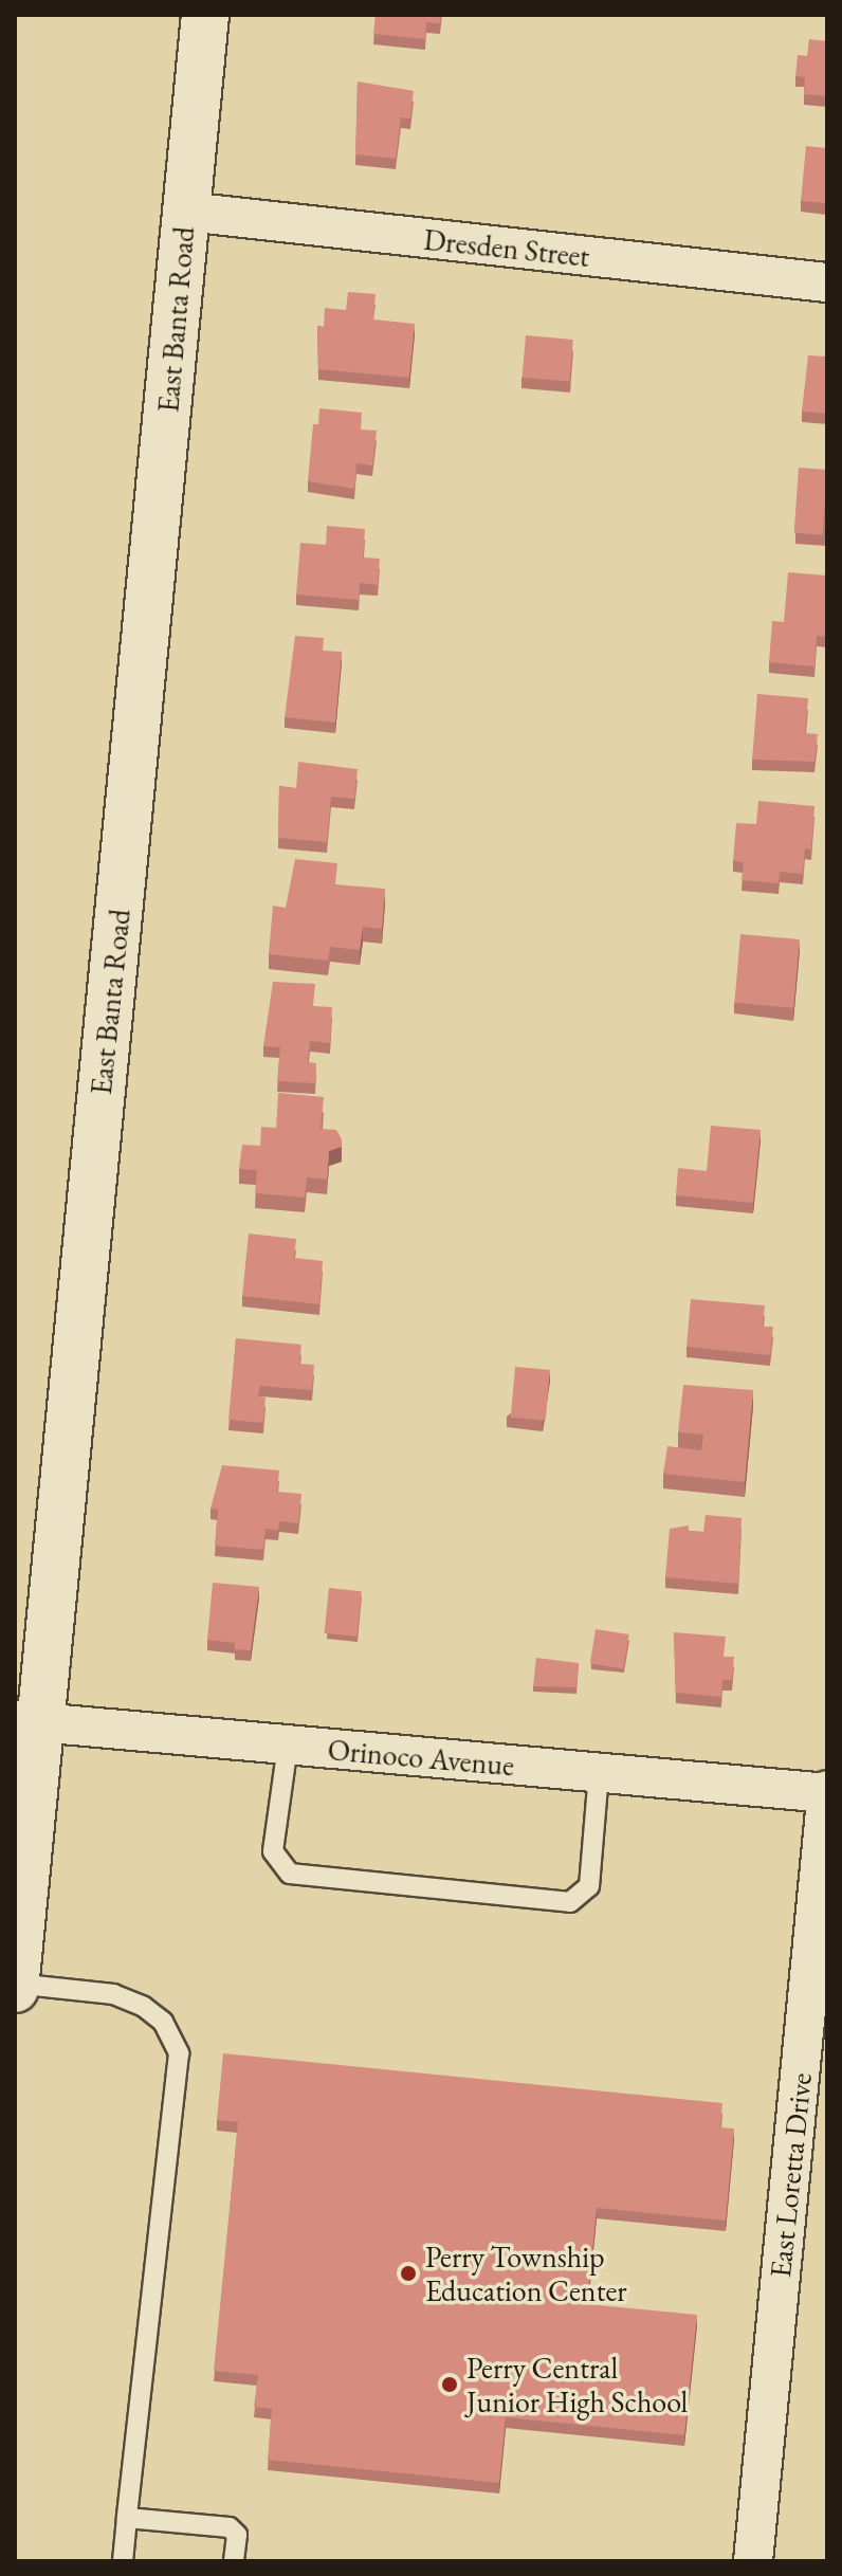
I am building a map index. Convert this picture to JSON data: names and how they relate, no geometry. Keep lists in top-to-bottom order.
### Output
{
  "streets": {
    "street": [
      "Dresden Street",
      "East Banta Road",
      "Orinoco Avenue",
      "East Loretta Drive"
    ]
  },
  "crossings": [
    ["Dresden Street", "East Banta Road"],
    ["East Banta Road", "Orinoco Avenue"],
    ["Orinoco Avenue", "East Loretta Drive"]
  ],
  "places": ["Perry Township Education Center", "Perry Central Junior High School"]
}
